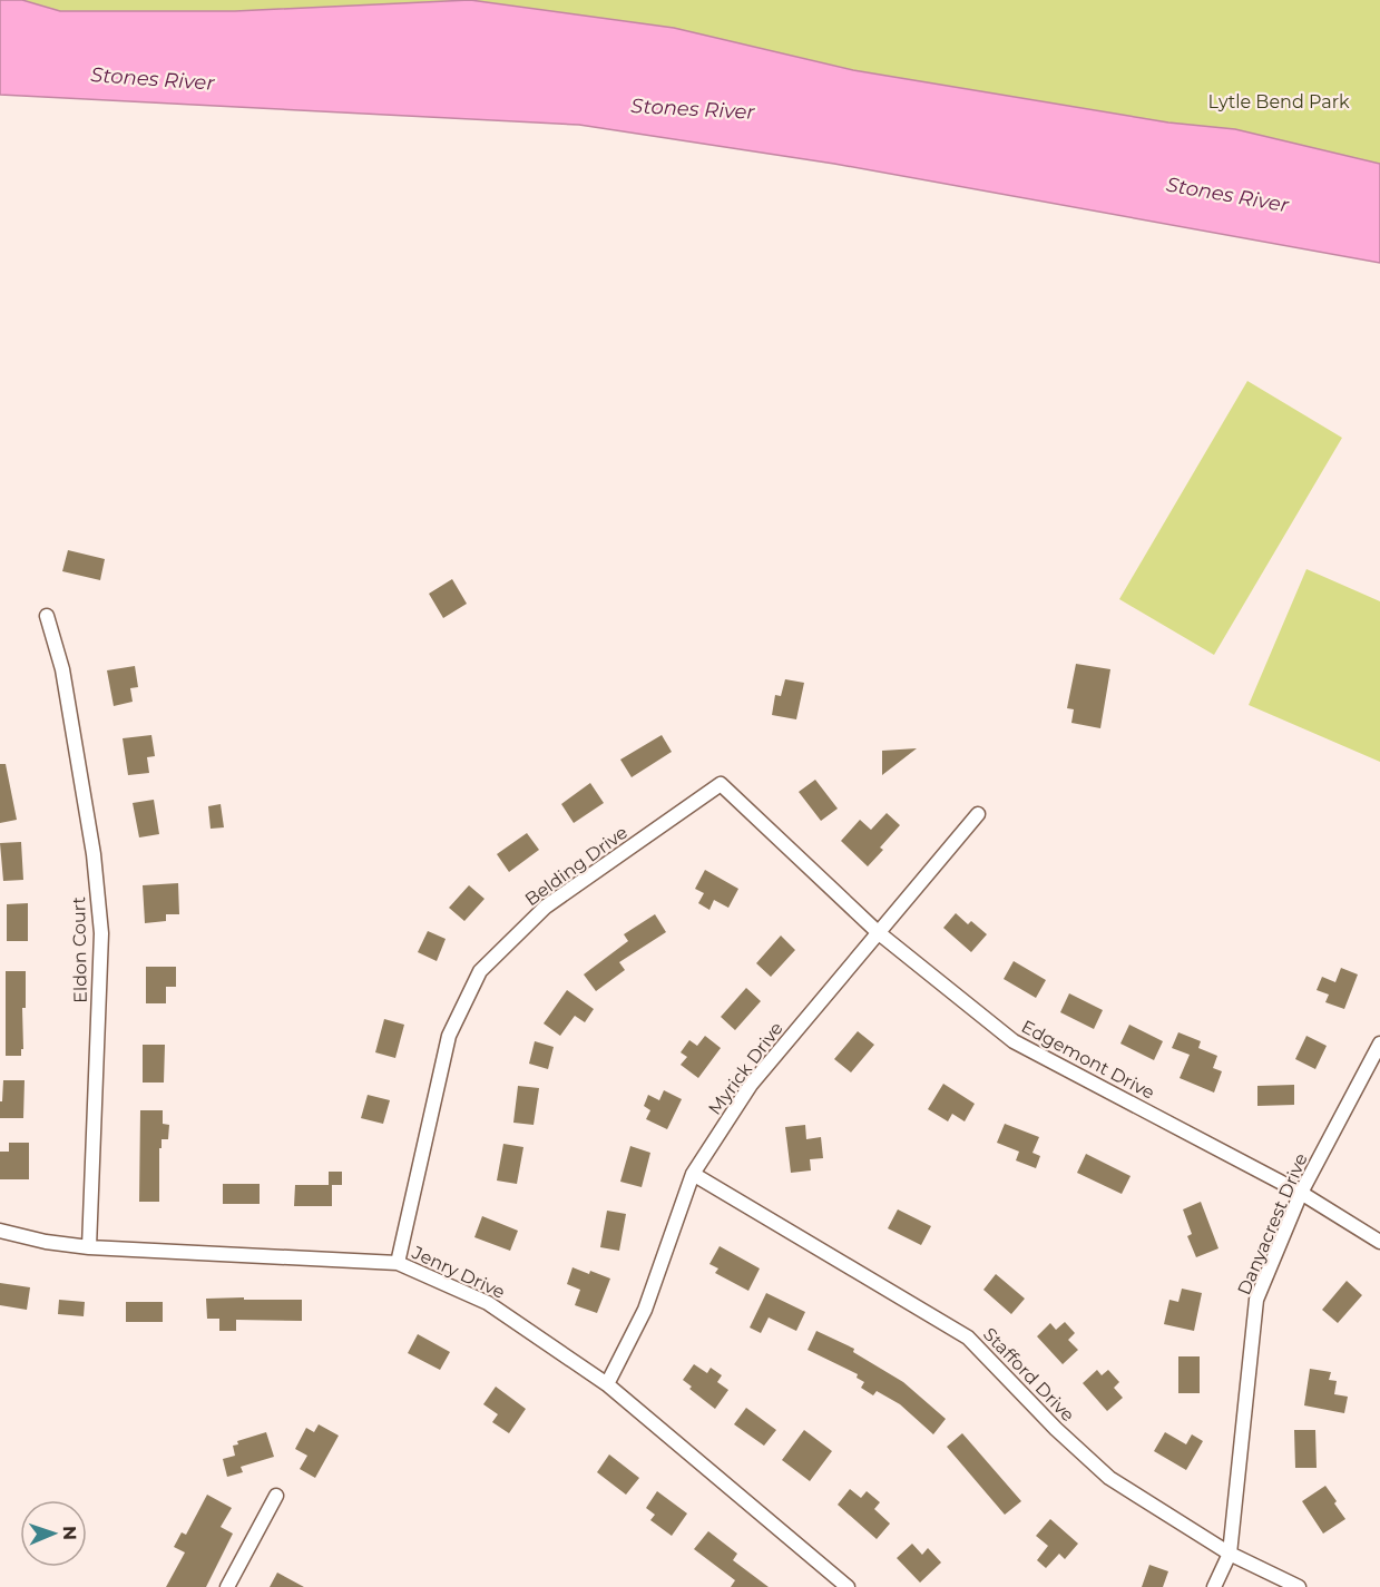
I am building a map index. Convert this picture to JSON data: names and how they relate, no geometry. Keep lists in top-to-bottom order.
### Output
{
  "streets": {
    "street": [
      "Belding Drive",
      "Eldon Court",
      "Edgemont Drive",
      "Myrick Drive",
      "Danyacrest Drive",
      "Jenry Drive",
      "Stafford Drive"
    ]
  },
  "crossings": [
    ["Belding Drive", "Edgemont Drive"],
    ["Belding Drive", "Jenry Drive"],
    ["Eldon Court", "Jenry Drive"],
    ["Edgemont Drive", "Myrick Drive"],
    ["Edgemont Drive", "Danyacrest Drive"],
    ["Myrick Drive", "Jenry Drive"],
    ["Myrick Drive", "Stafford Drive"],
    ["Danyacrest Drive", "Stafford Drive"]
  ],
  "water": ["Stones River"],
  "parks": ["Lytle Bend Park"],
  "north": "right"
}
